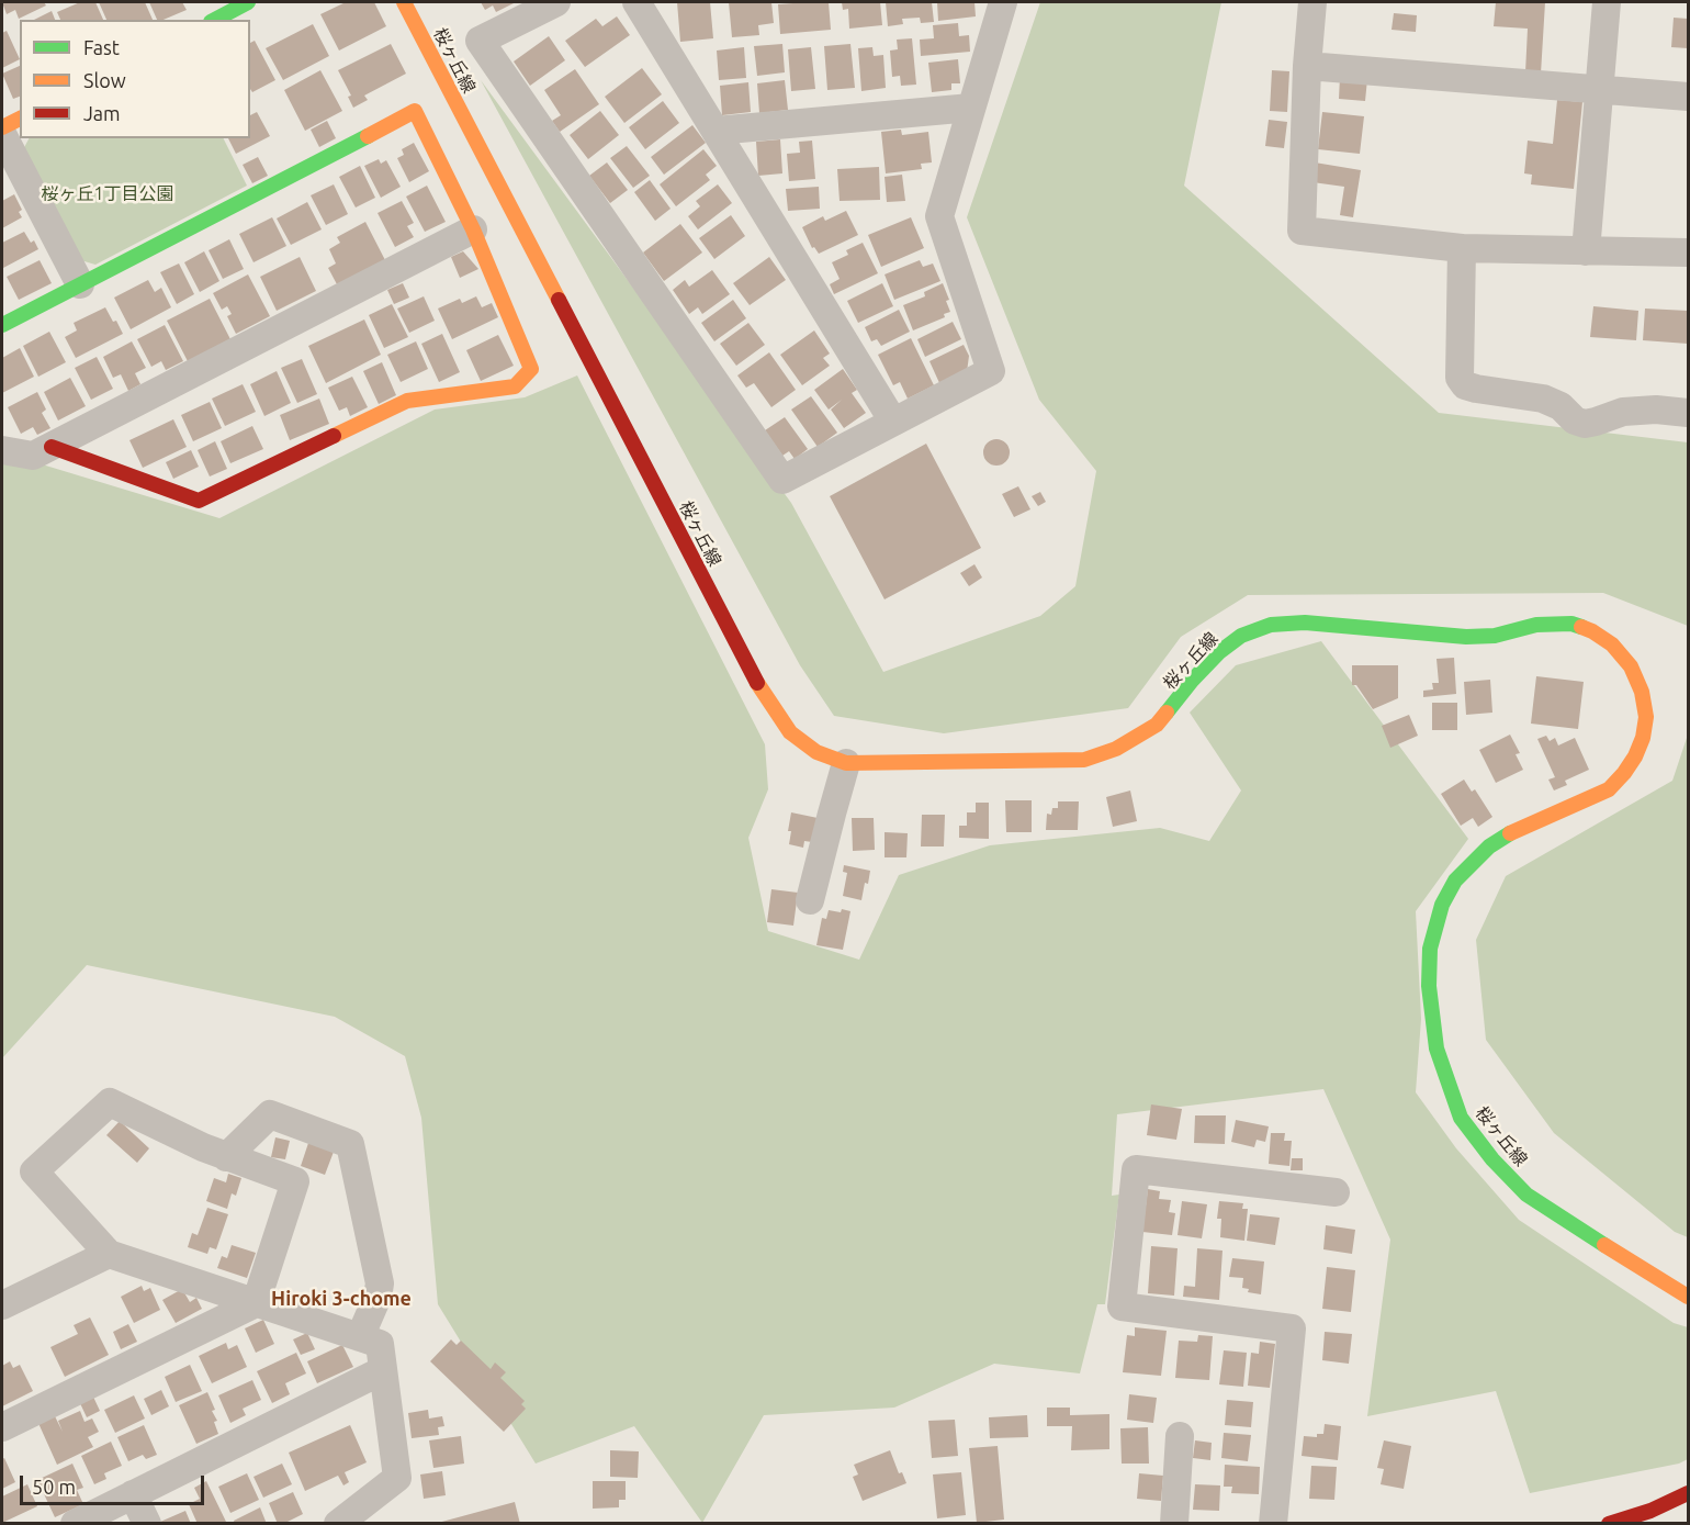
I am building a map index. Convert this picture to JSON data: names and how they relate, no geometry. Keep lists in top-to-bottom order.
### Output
{
  "streets": {
    "street": ["桜ヶ丘線"]
  },
  "districts": ["Hiroki 3-chome"],
  "parks": ["桜ヶ丘1丁目公園"],
  "legend": ["Fast", "Slow", "Jam"],
  "scale_bar": "50 m"
}
